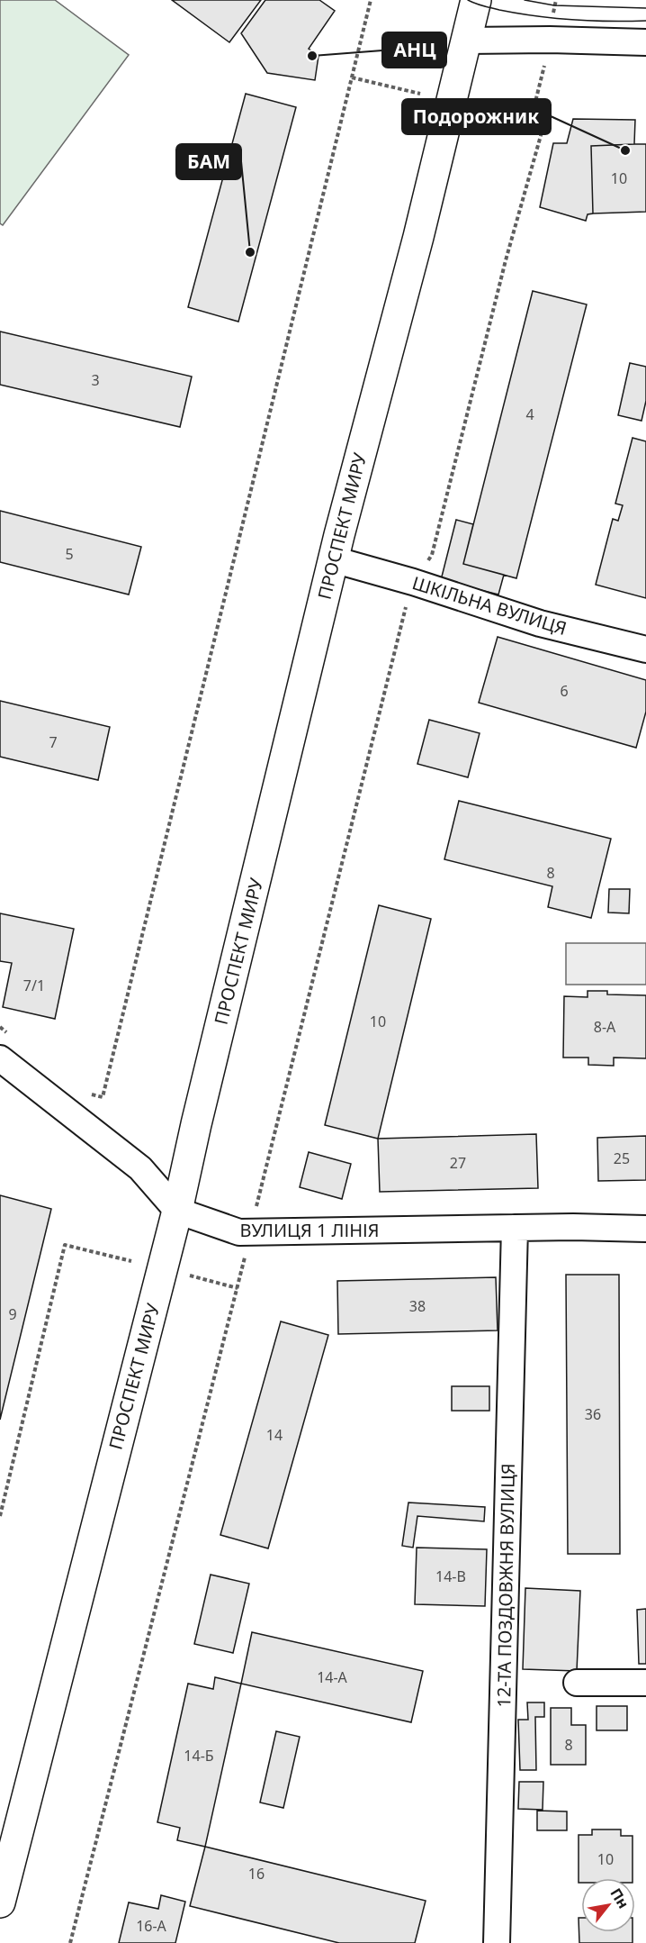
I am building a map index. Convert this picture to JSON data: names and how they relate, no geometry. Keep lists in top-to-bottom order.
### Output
{
  "streets": {
    "main road": ["ПРОСПЕКТ МИРУ"],
    "street": ["ШКІЛЬНА ВУЛИЦЯ", "ВУЛИЦЯ 1 ЛІНІЯ", "12-ТА ПОЗДОВЖНЯ ВУЛИЦЯ"]
  },
  "crossings": [
    ["ПРОСПЕКТ МИРУ", "ШКІЛЬНА ВУЛИЦЯ"],
    ["ПРОСПЕКТ МИРУ", "ВУЛИЦЯ 1 ЛІНІЯ"],
    ["ВУЛИЦЯ 1 ЛІНІЯ", "12-ТА ПОЗДОВЖНЯ ВУЛИЦЯ"]
  ],
  "places": ["АНЦ", "Подорожник", "БАМ"],
  "house_numbers": [
    "10",
    "3",
    "4",
    "5",
    "6",
    "7",
    "8",
    "7/1",
    "10",
    "8-А",
    "25",
    "27",
    "38",
    "9",
    "36",
    "14",
    "14-В",
    "14-А",
    "8",
    "14-Б",
    "10",
    "16",
    "16-А"
  ],
  "north": "top right"
}
